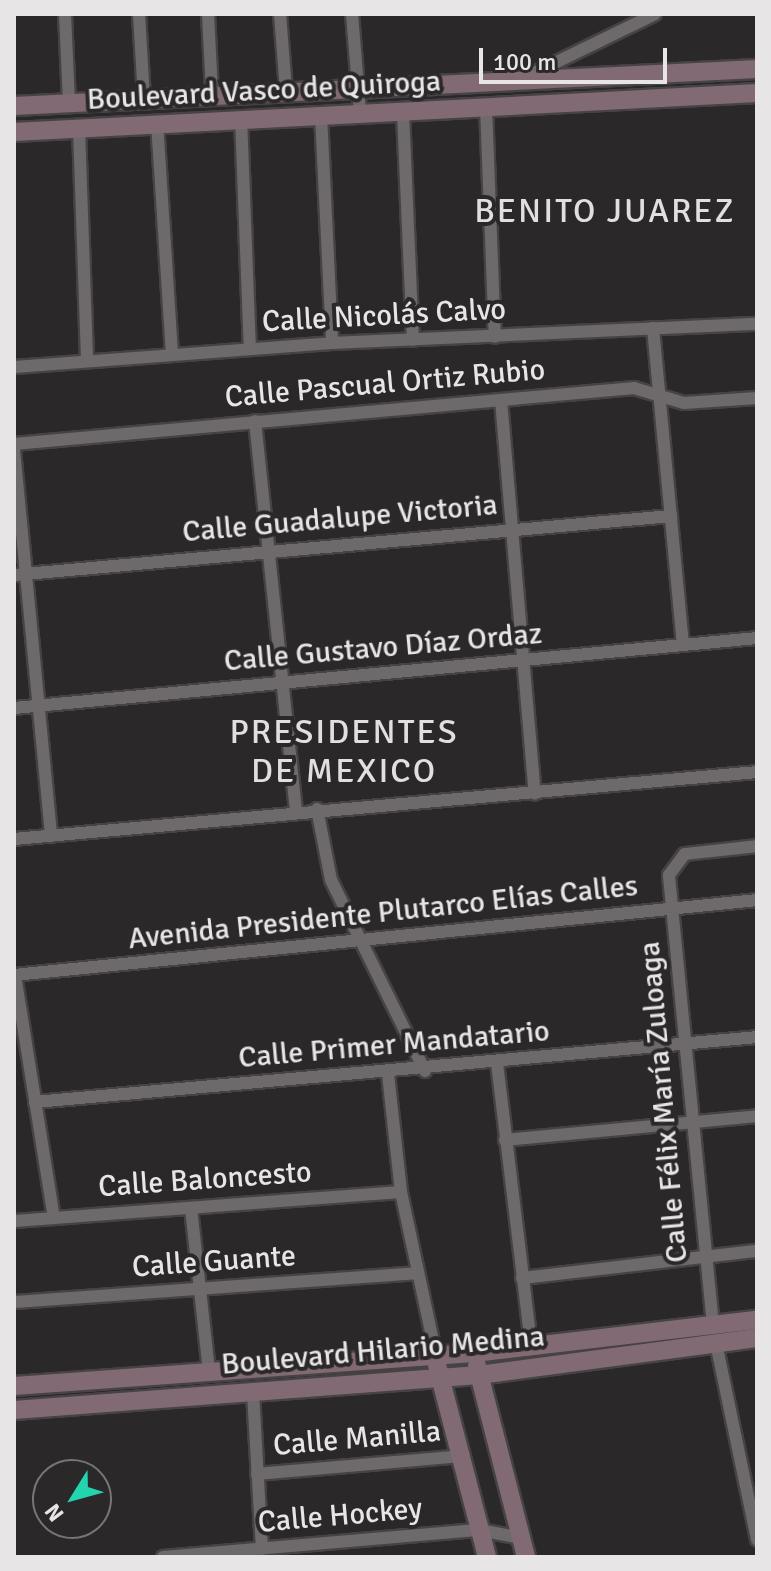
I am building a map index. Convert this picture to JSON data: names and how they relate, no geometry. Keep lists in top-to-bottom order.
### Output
{
  "streets": {
    "street": [
      "Boulevard Vasco de Quiroga",
      "Calle Nicolás Calvo",
      "Calle Pascual Ortiz Rubio",
      "Calle Guadalupe Victoria",
      "Calle Gustavo Díaz Ordaz",
      "Avenida Presidente Plutarco Elías Calles",
      "Calle Primer Mandatario",
      "Calle Félix María Zuloaga",
      "Calle Baloncesto",
      "Calle Guante",
      "Boulevard Hilario Medina",
      "Calle Manilla",
      "Calle Hockey"
    ]
  },
  "crossings": [
    ["Avenida Presidente Plutarco Elías Calles", "Calle Félix María Zuloaga"],
    ["Calle Primer Mandatario", "Calle Félix María Zuloaga"],
    ["Calle Félix María Zuloaga", "Boulevard Hilario Medina"]
  ],
  "districts": ["BENITO JUAREZ", "PRESIDENTES DE MEXICO"],
  "scale_bar": "100 m",
  "north": "bottom left"
}
